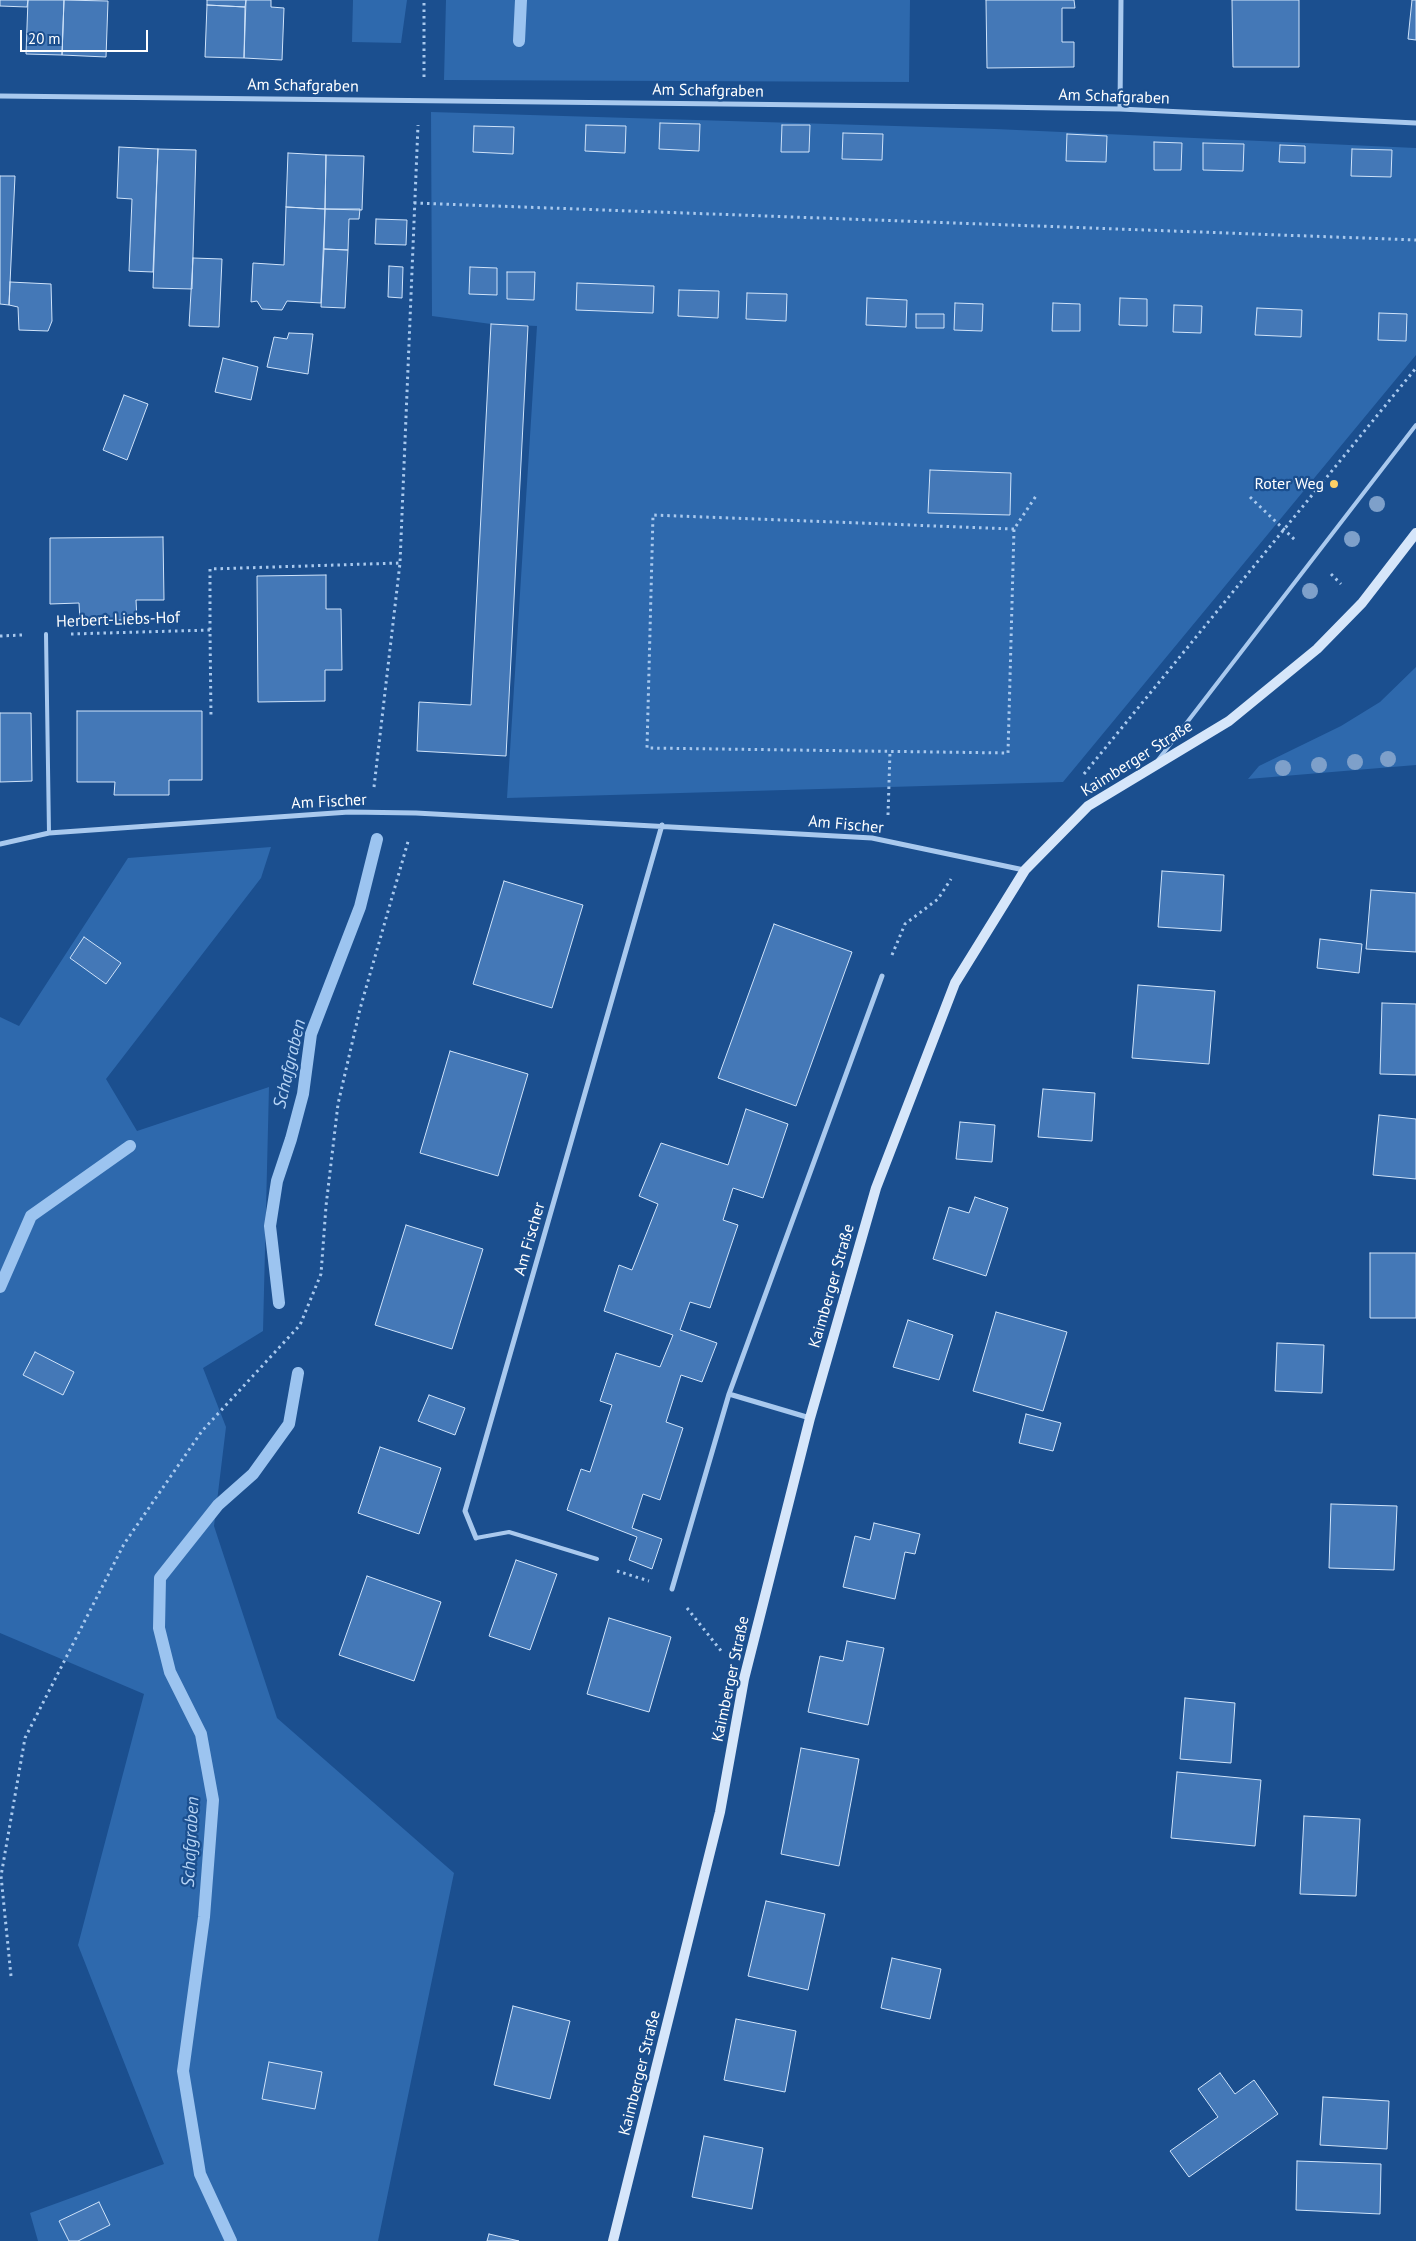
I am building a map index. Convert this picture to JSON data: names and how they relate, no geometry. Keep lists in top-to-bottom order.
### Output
{
  "streets": {
    "main road": ["Kaimberger Straße"],
    "street": ["Am Schafgraben", "Am Fischer"],
    "lane": ["Herbert-Liebs-Hof"]
  },
  "crossings": [
    ["Herbert-Liebs-Hof", "Am Fischer"],
    ["Kaimberger Straße", "Am Fischer"]
  ],
  "water": ["Schafgraben"],
  "places": ["Roter Weg"],
  "scale_bar": "20 m"
}
